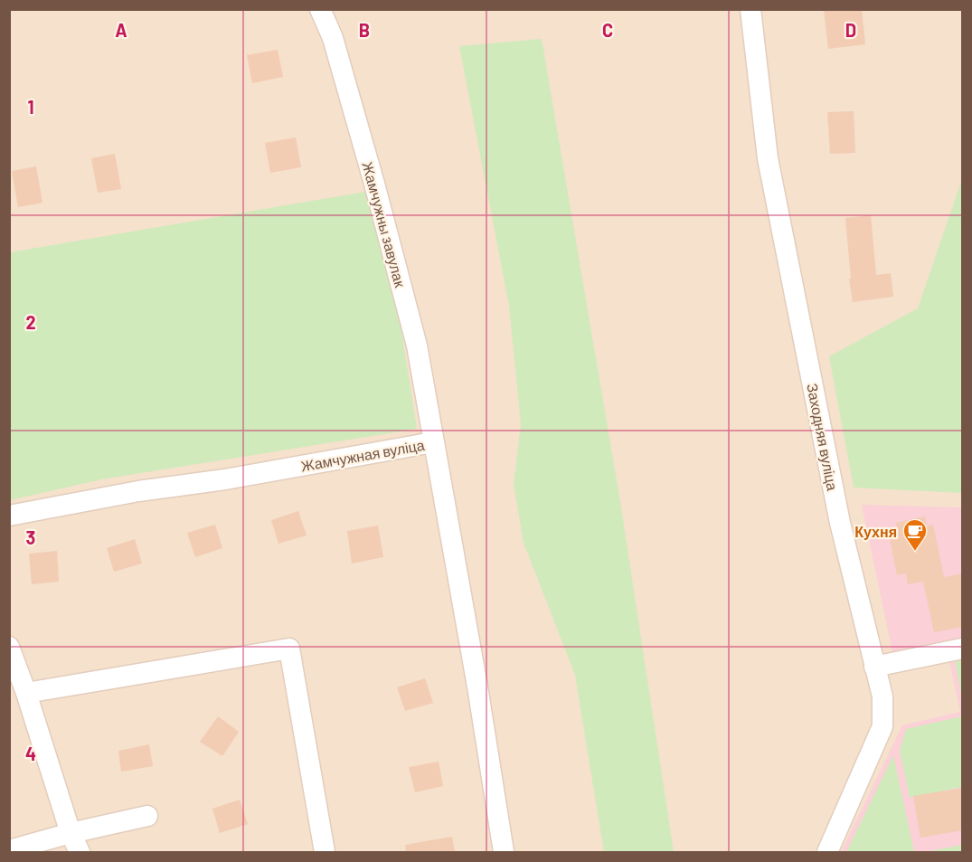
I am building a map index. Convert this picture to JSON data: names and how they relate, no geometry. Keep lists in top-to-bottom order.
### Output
{
  "streets": {
    "street": ["Жамчужны завулак", "Заходняя вуліца", "Жамчужная вуліца"]
  },
  "crossings": [
    ["Жамчужны завулак", "Жамчужная вуліца"]
  ],
  "places": {
    "cafe": ["Кухня"]
  },
  "grid": {
    "columns": [
      "A",
      "B",
      "C",
      "D"
    ],
    "rows": [
      "1",
      "2",
      "3",
      "4"
    ]
  }
}
